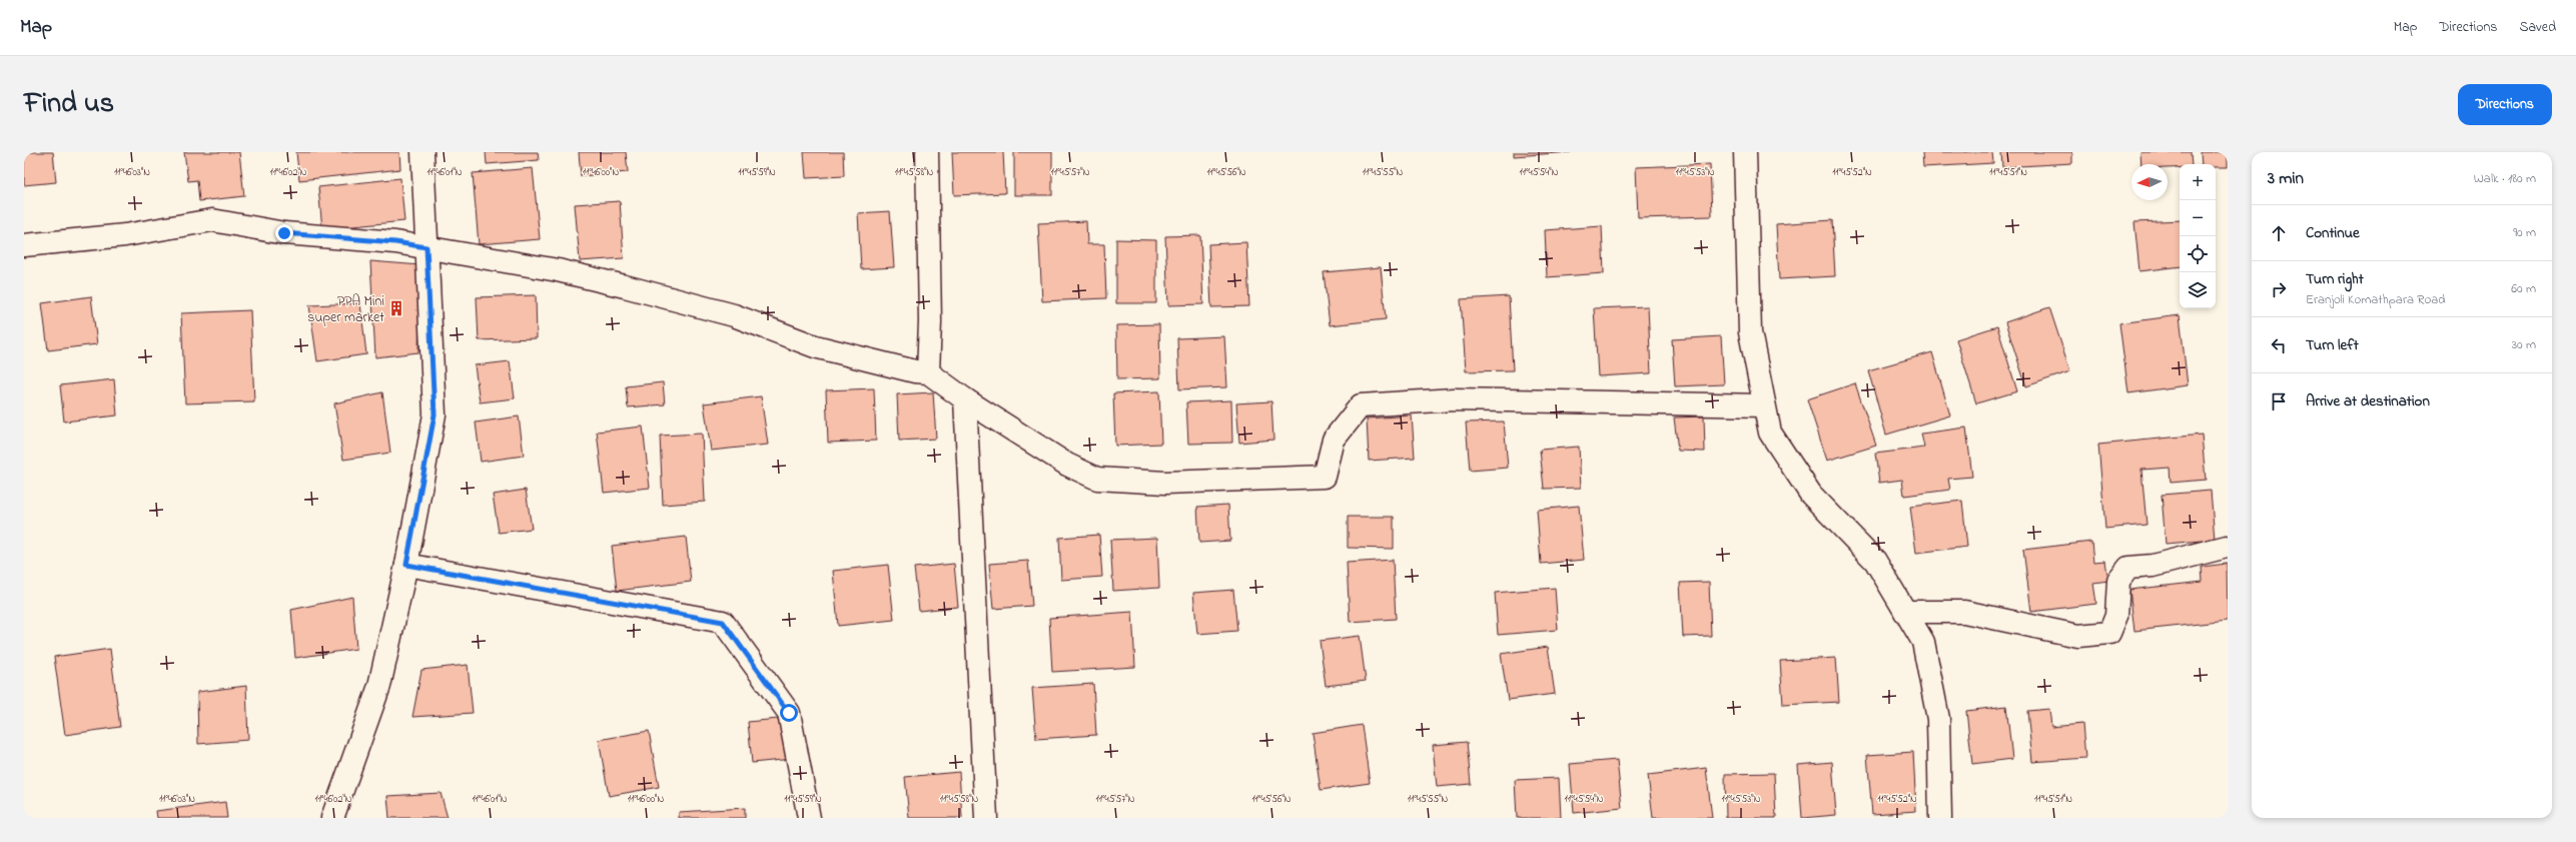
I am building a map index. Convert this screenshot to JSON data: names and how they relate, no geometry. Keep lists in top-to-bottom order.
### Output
{
  "places": {
    "building": ["PPA Mini super market"]
  },
  "north": "left",
  "page": {
    "header": "Map",
    "nav": ["Map", "Directions", "Saved"],
    "title": "Find us",
    "buttons": "Directions",
    "heading": ["3 min", "Walk · 180 m"],
    "map_buttons": ["+", "−"],
    "list": [
      ["Continue", "90 m"],
      ["Turn right", "Eranjoli Komathpara Road", "60 m"],
      ["Turn left", "30 m"],
      "Arrive at destination"
    ]
  },
  "coordinates": [
    "11°46'03\"N",
    "11°46'02\"N",
    "11°46'01\"N",
    "11°46'00\"N",
    "11°45'59\"N",
    "11°45'58\"N",
    "11°45'57\"N",
    "11°45'56\"N",
    "11°45'55\"N",
    "11°45'54\"N",
    "11°45'53\"N",
    "11°45'52\"N",
    "11°45'51\"N"
  ]
}
